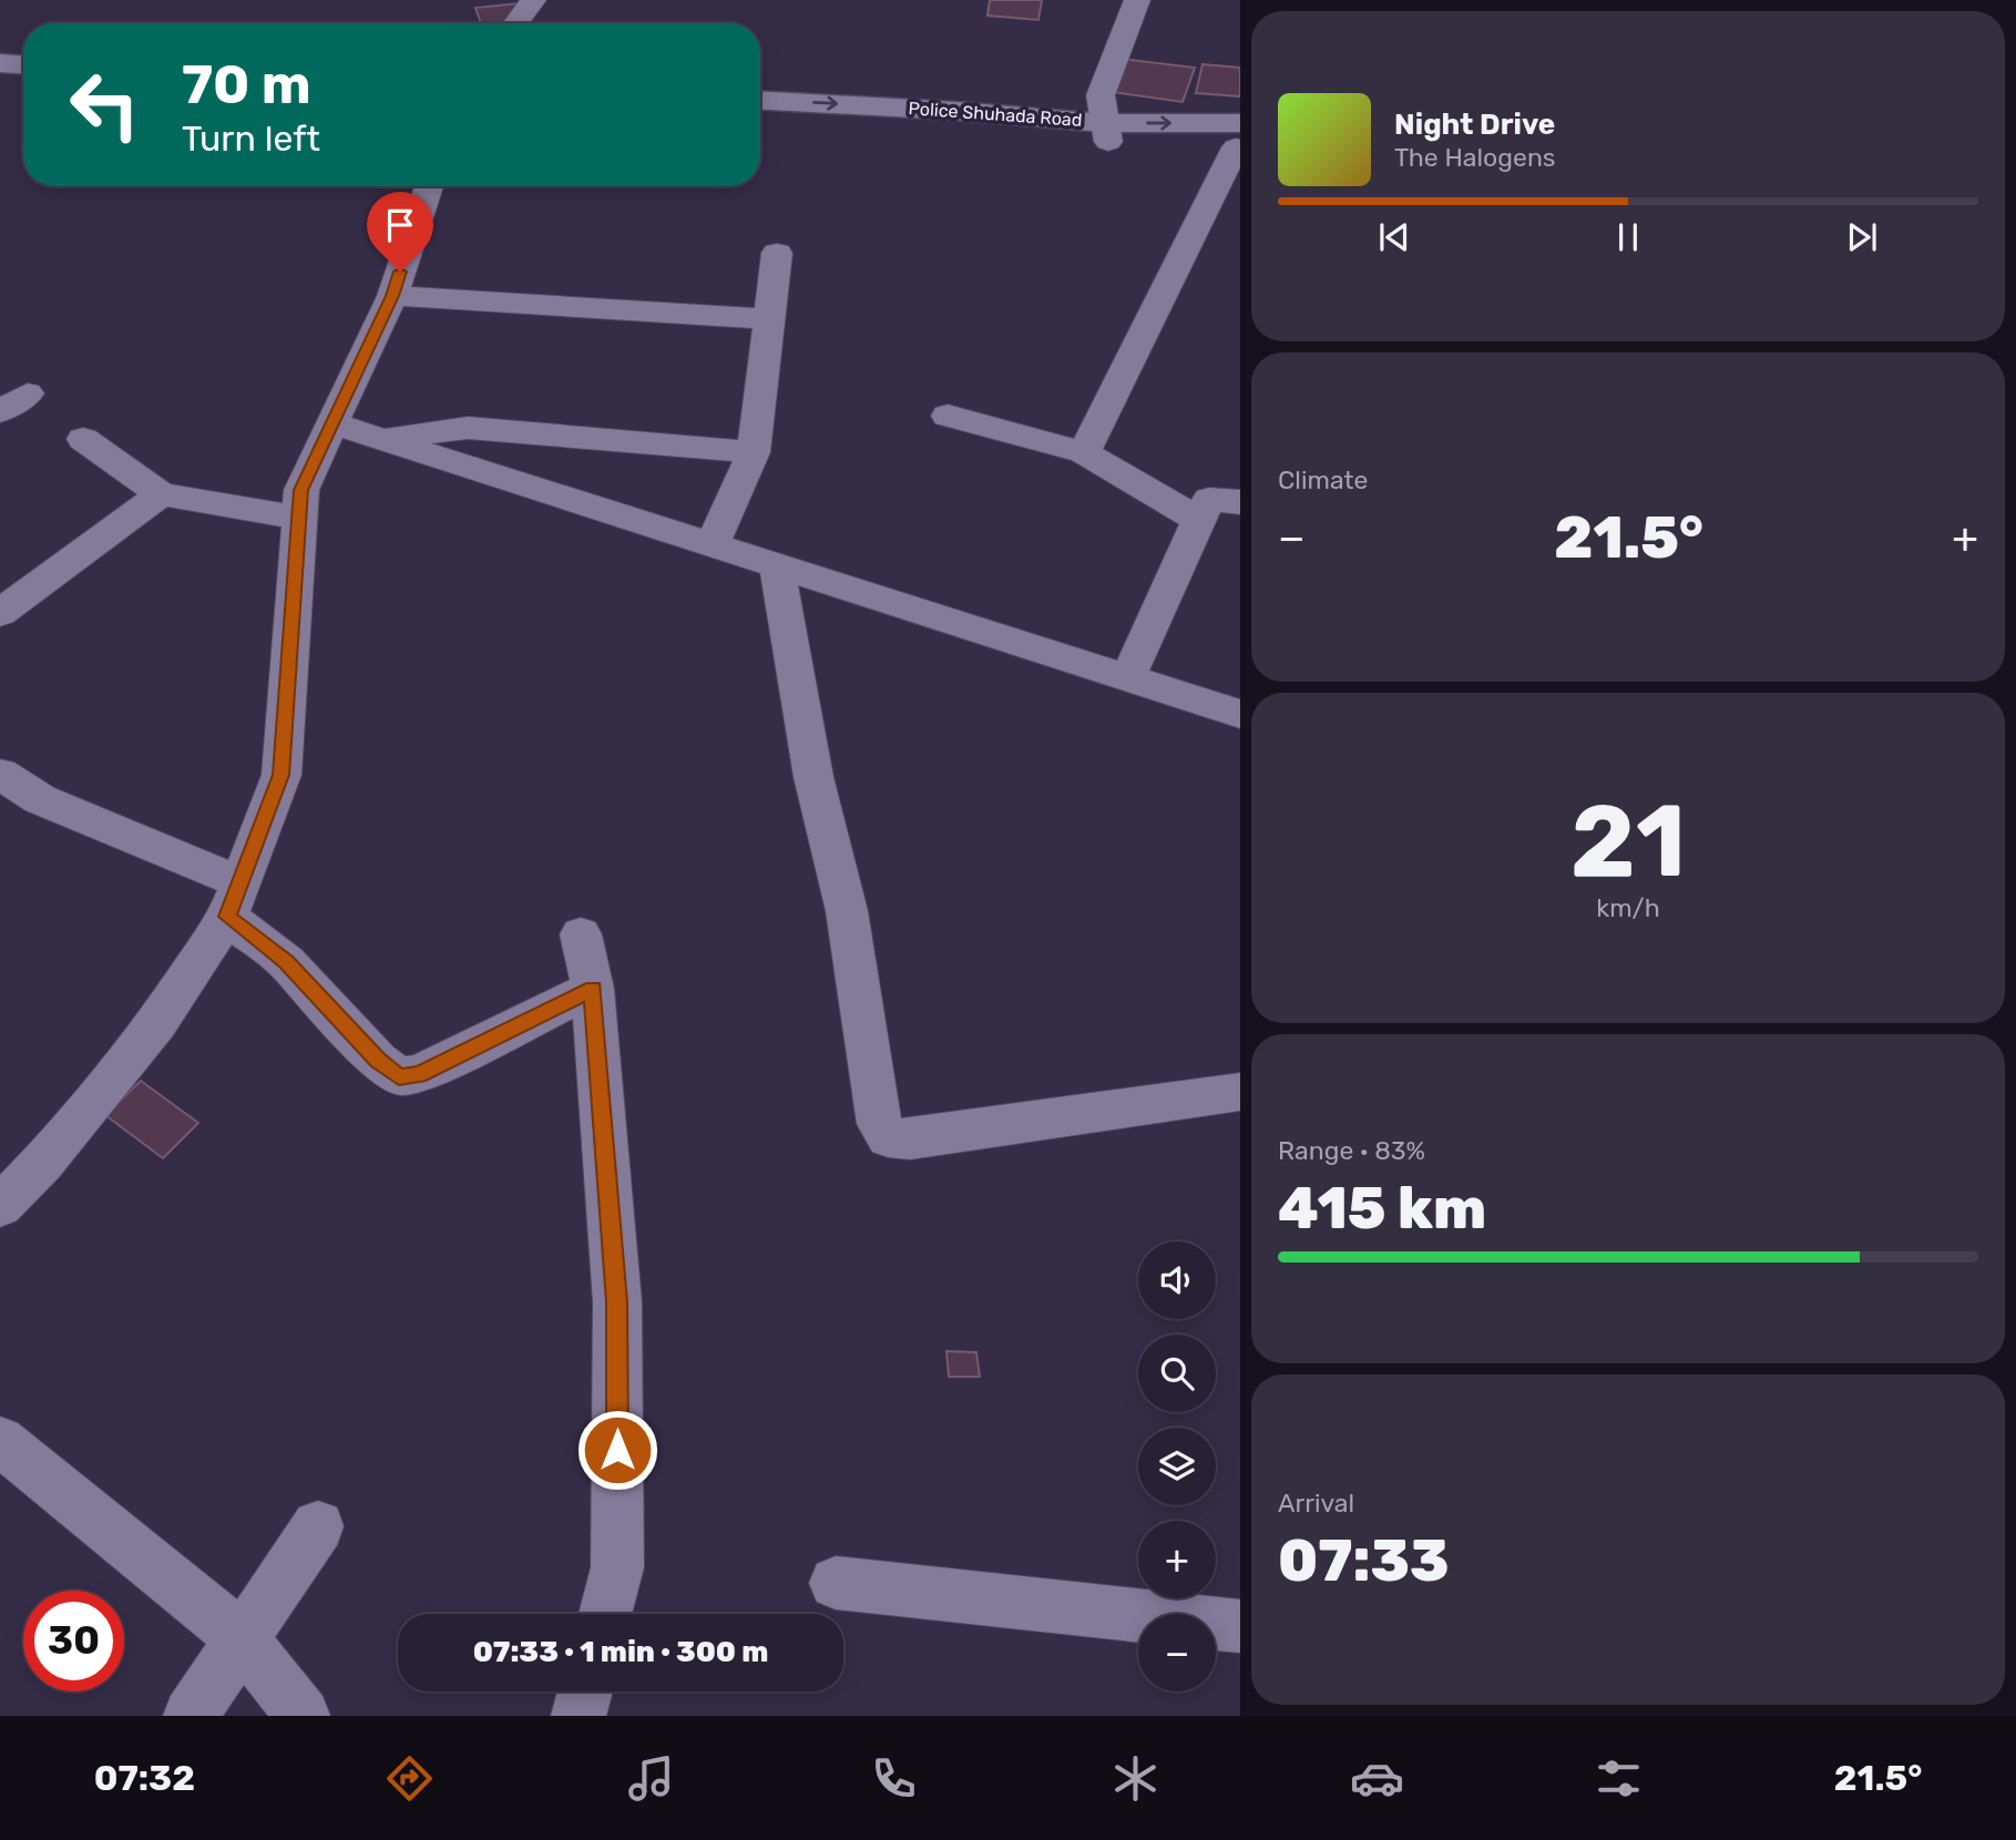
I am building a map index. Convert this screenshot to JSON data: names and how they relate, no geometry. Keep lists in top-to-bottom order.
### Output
{
  "streets": {
    "main road": ["Police Shuhada Road"]
  },
  "page": {
    "turn": ["70 m", "Turn left"],
    "song": ["Night Drive", "The Halogens"],
    "tile": [
      "Climate",
      ["21", "km/h"],
      ["Range · 83%", "415 km"],
      ["Arrival", "07:33"]
    ],
    "heat": ["−", "21.5°", "+"],
    "map_buttons": ["+", "−"],
    "limit": "30",
    "trip": "07:33 · 1 min · 300 m",
    "tabs": ["07:32", "21.5°"]
  }
}
